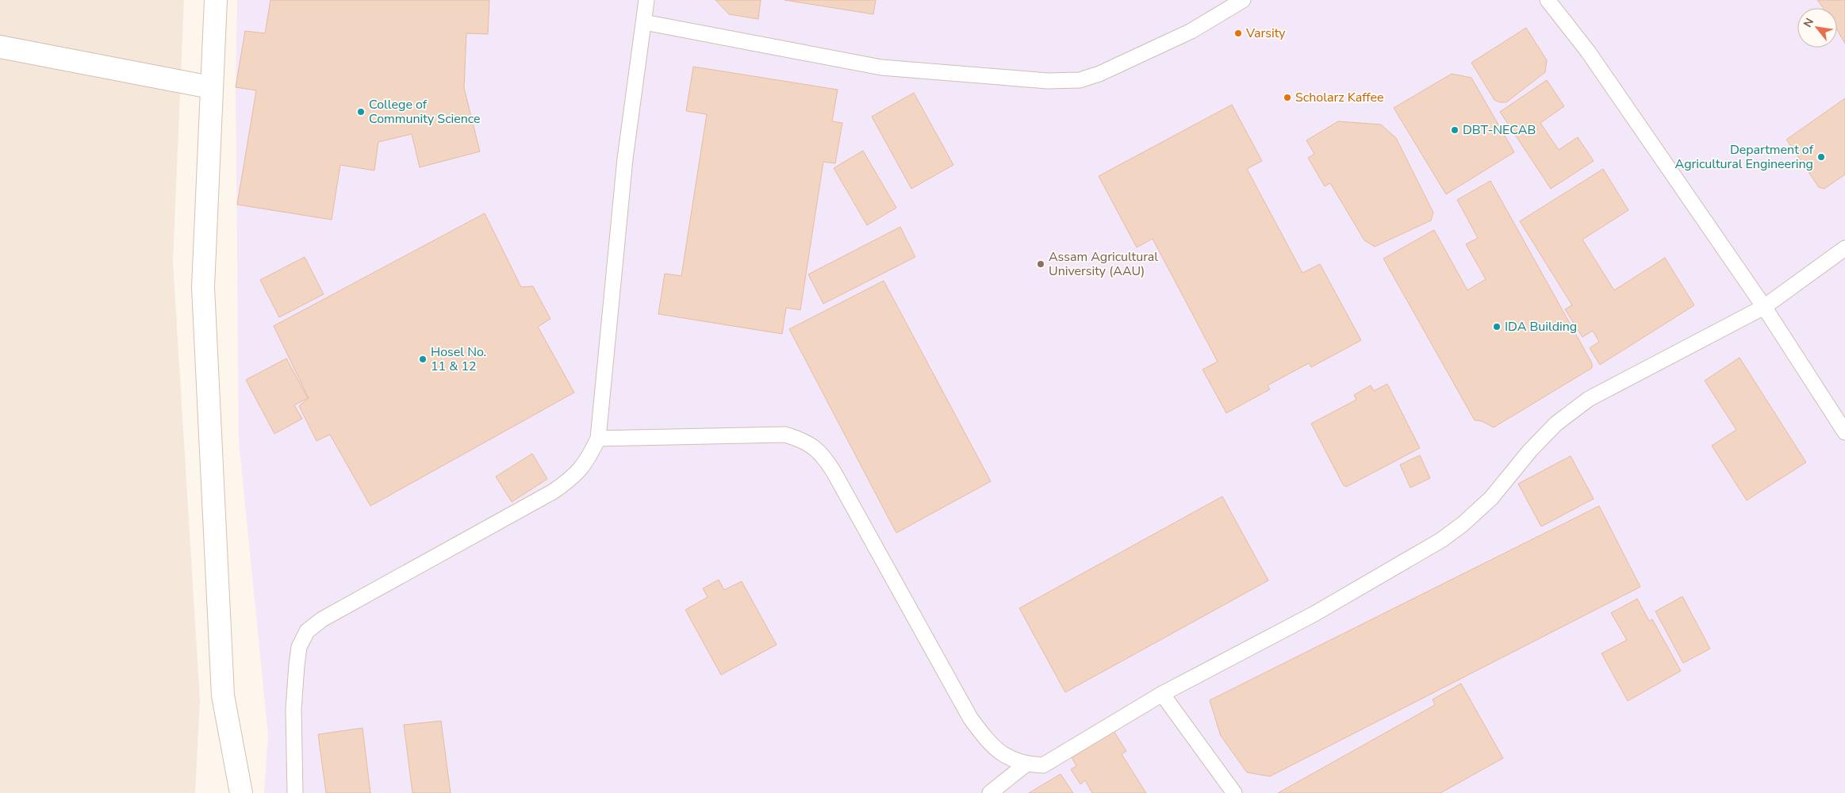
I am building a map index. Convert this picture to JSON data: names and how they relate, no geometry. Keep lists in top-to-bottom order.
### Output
{
  "places": [
    "Varsity",
    "Scholarz Kaffee",
    "College of Community Science",
    "DBT-NECAB",
    "Department of Agricultural Engineering",
    "Assam Agricultural University (AAU)",
    "IDA Building",
    "Hosel No. 11 & 12"
  ],
  "north": "top left"
}
